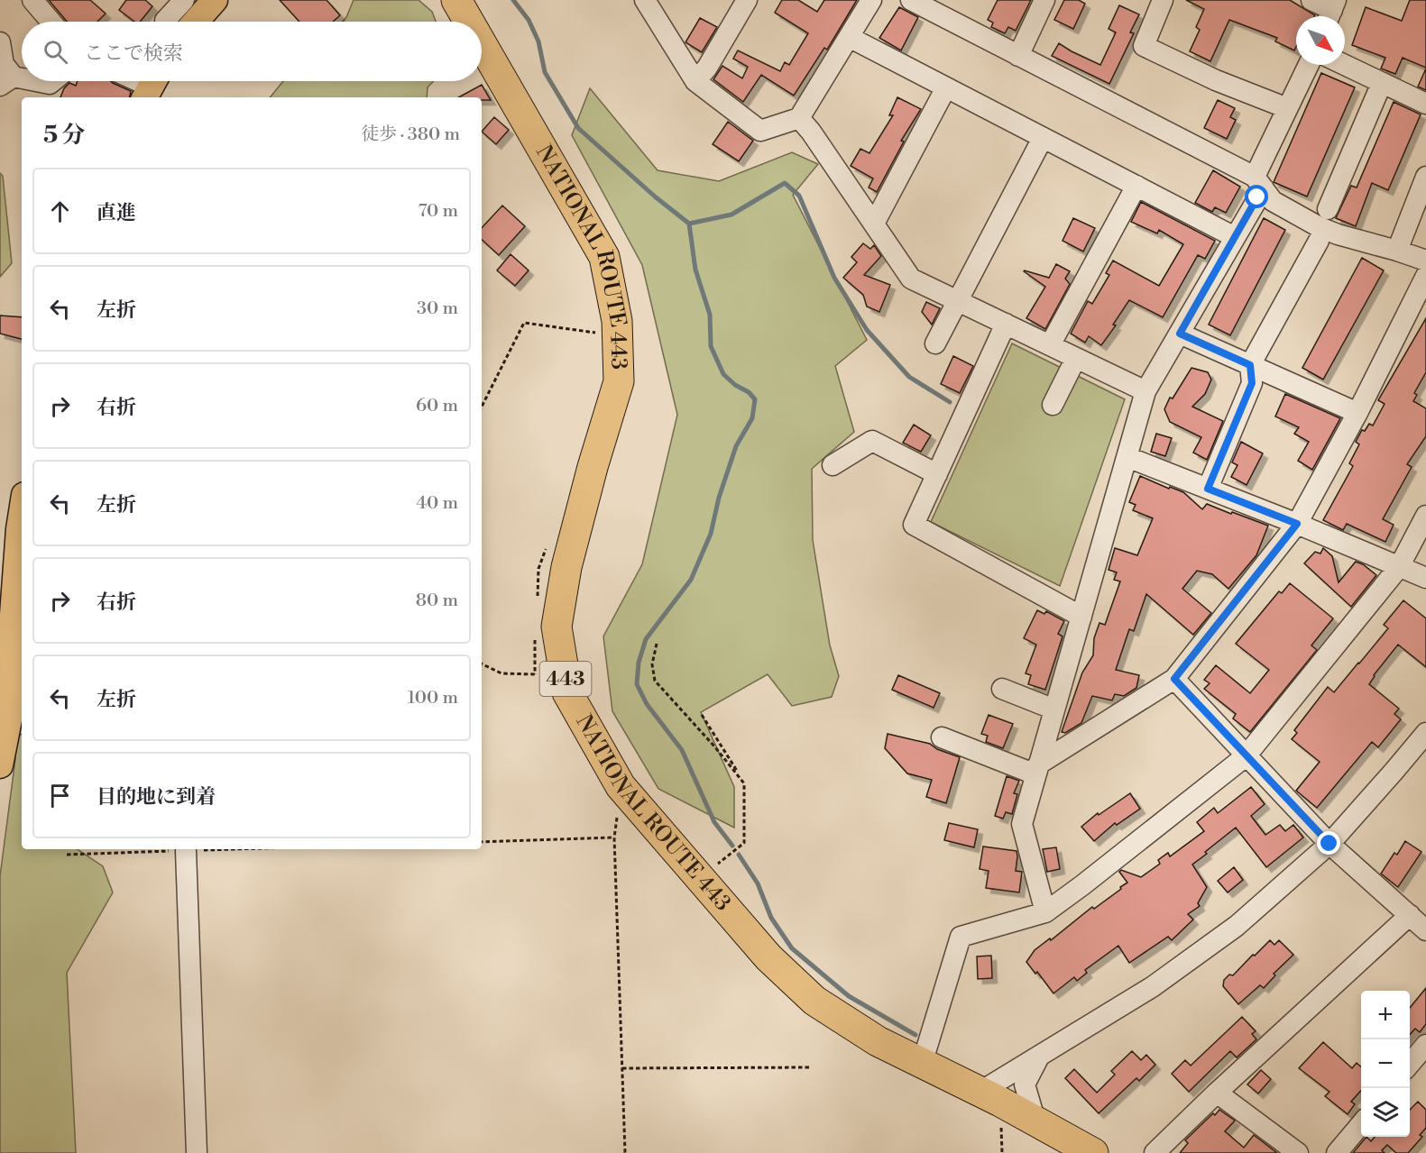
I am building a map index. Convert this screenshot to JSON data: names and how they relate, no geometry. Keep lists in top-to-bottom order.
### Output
{
  "streets": {
    "highway": ["NATIONAL ROUTE 443", "443"]
  },
  "north": "bottom right",
  "page": {
    "search": "ここで検索",
    "heading": ["5 分", "徒歩 · 380 m"],
    "list": [
      ["直進", "70 m"],
      ["左折", "30 m"],
      ["右折", "60 m"],
      ["左折", "40 m"],
      ["右折", "80 m"],
      ["左折", "100 m"],
      "目的地に到着"
    ],
    "map_buttons": ["+", "−"]
  }
}
